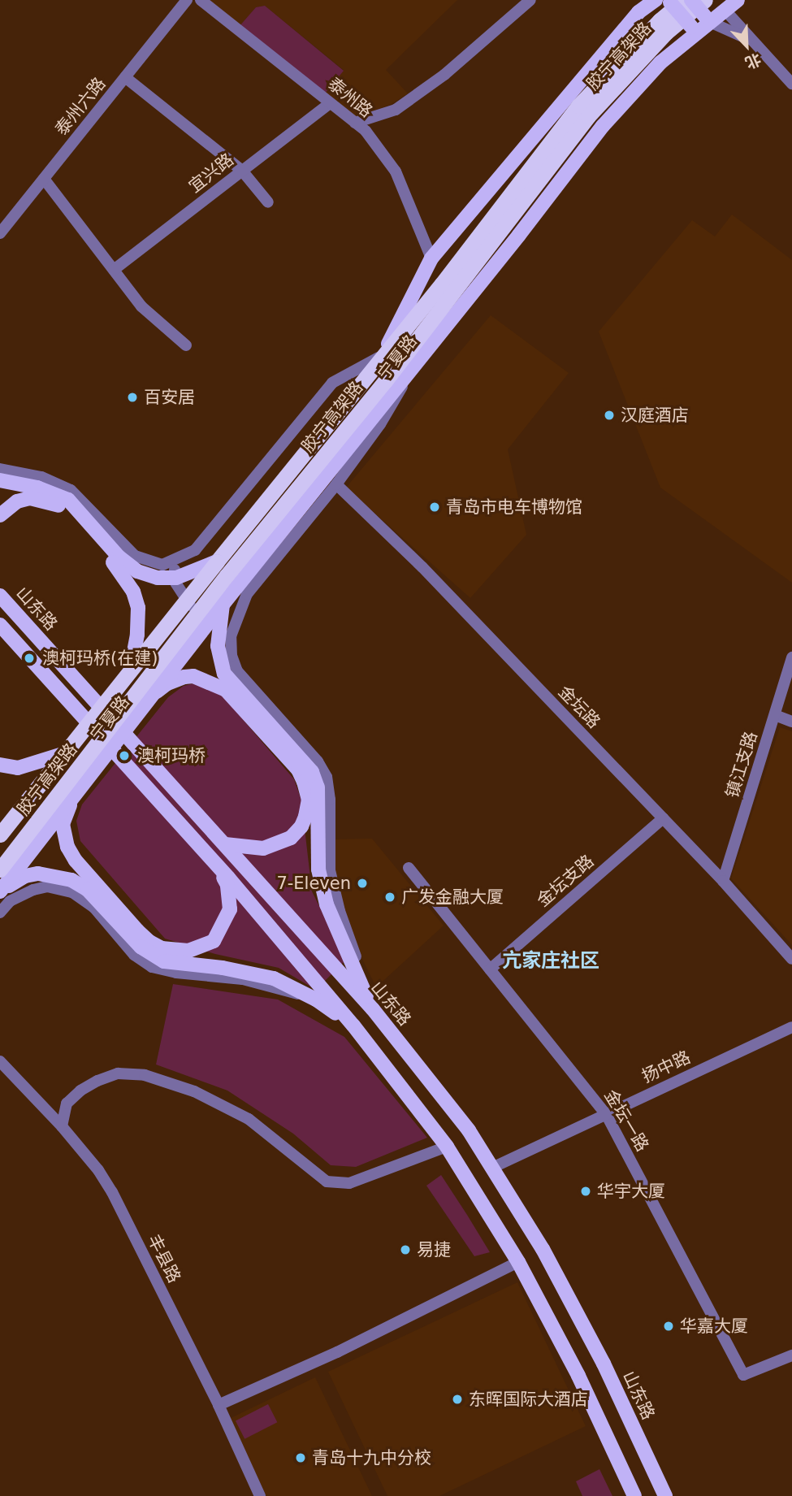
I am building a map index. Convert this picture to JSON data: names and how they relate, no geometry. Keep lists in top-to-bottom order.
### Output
{
  "streets": {
    "highway": ["胶宁高架路"],
    "main road": ["宁夏路", "山东路"],
    "street": [
      "泰州路",
      "泰州六路",
      "宜兴路",
      "金坛路",
      "镇江支路",
      "金坛支路",
      "扬中路",
      "金坛一路",
      "丰县路"
    ]
  },
  "crossings": [
    ["胶宁高架路", "宁夏路"],
    ["泰州路", "宜兴路"],
    ["泰州路", "宁夏路"],
    ["山东路", "扬中路"],
    ["金坛路", "镇江支路"],
    ["金坛路", "金坛支路"],
    ["金坛支路", "金坛一路"],
    ["扬中路", "金坛一路"]
  ],
  "districts": ["亢家庄社区"],
  "places": [
    "百安居",
    "汉庭酒店",
    "青岛市电车博物馆",
    "澳柯玛桥(在建)",
    "澳柯玛桥",
    "7-Eleven",
    "广发金融大厦",
    "华宇大厦",
    "易捷",
    "华嘉大厦",
    "东晖国际大酒店",
    "青岛十九中分校"
  ],
  "north": "bottom right"
}
